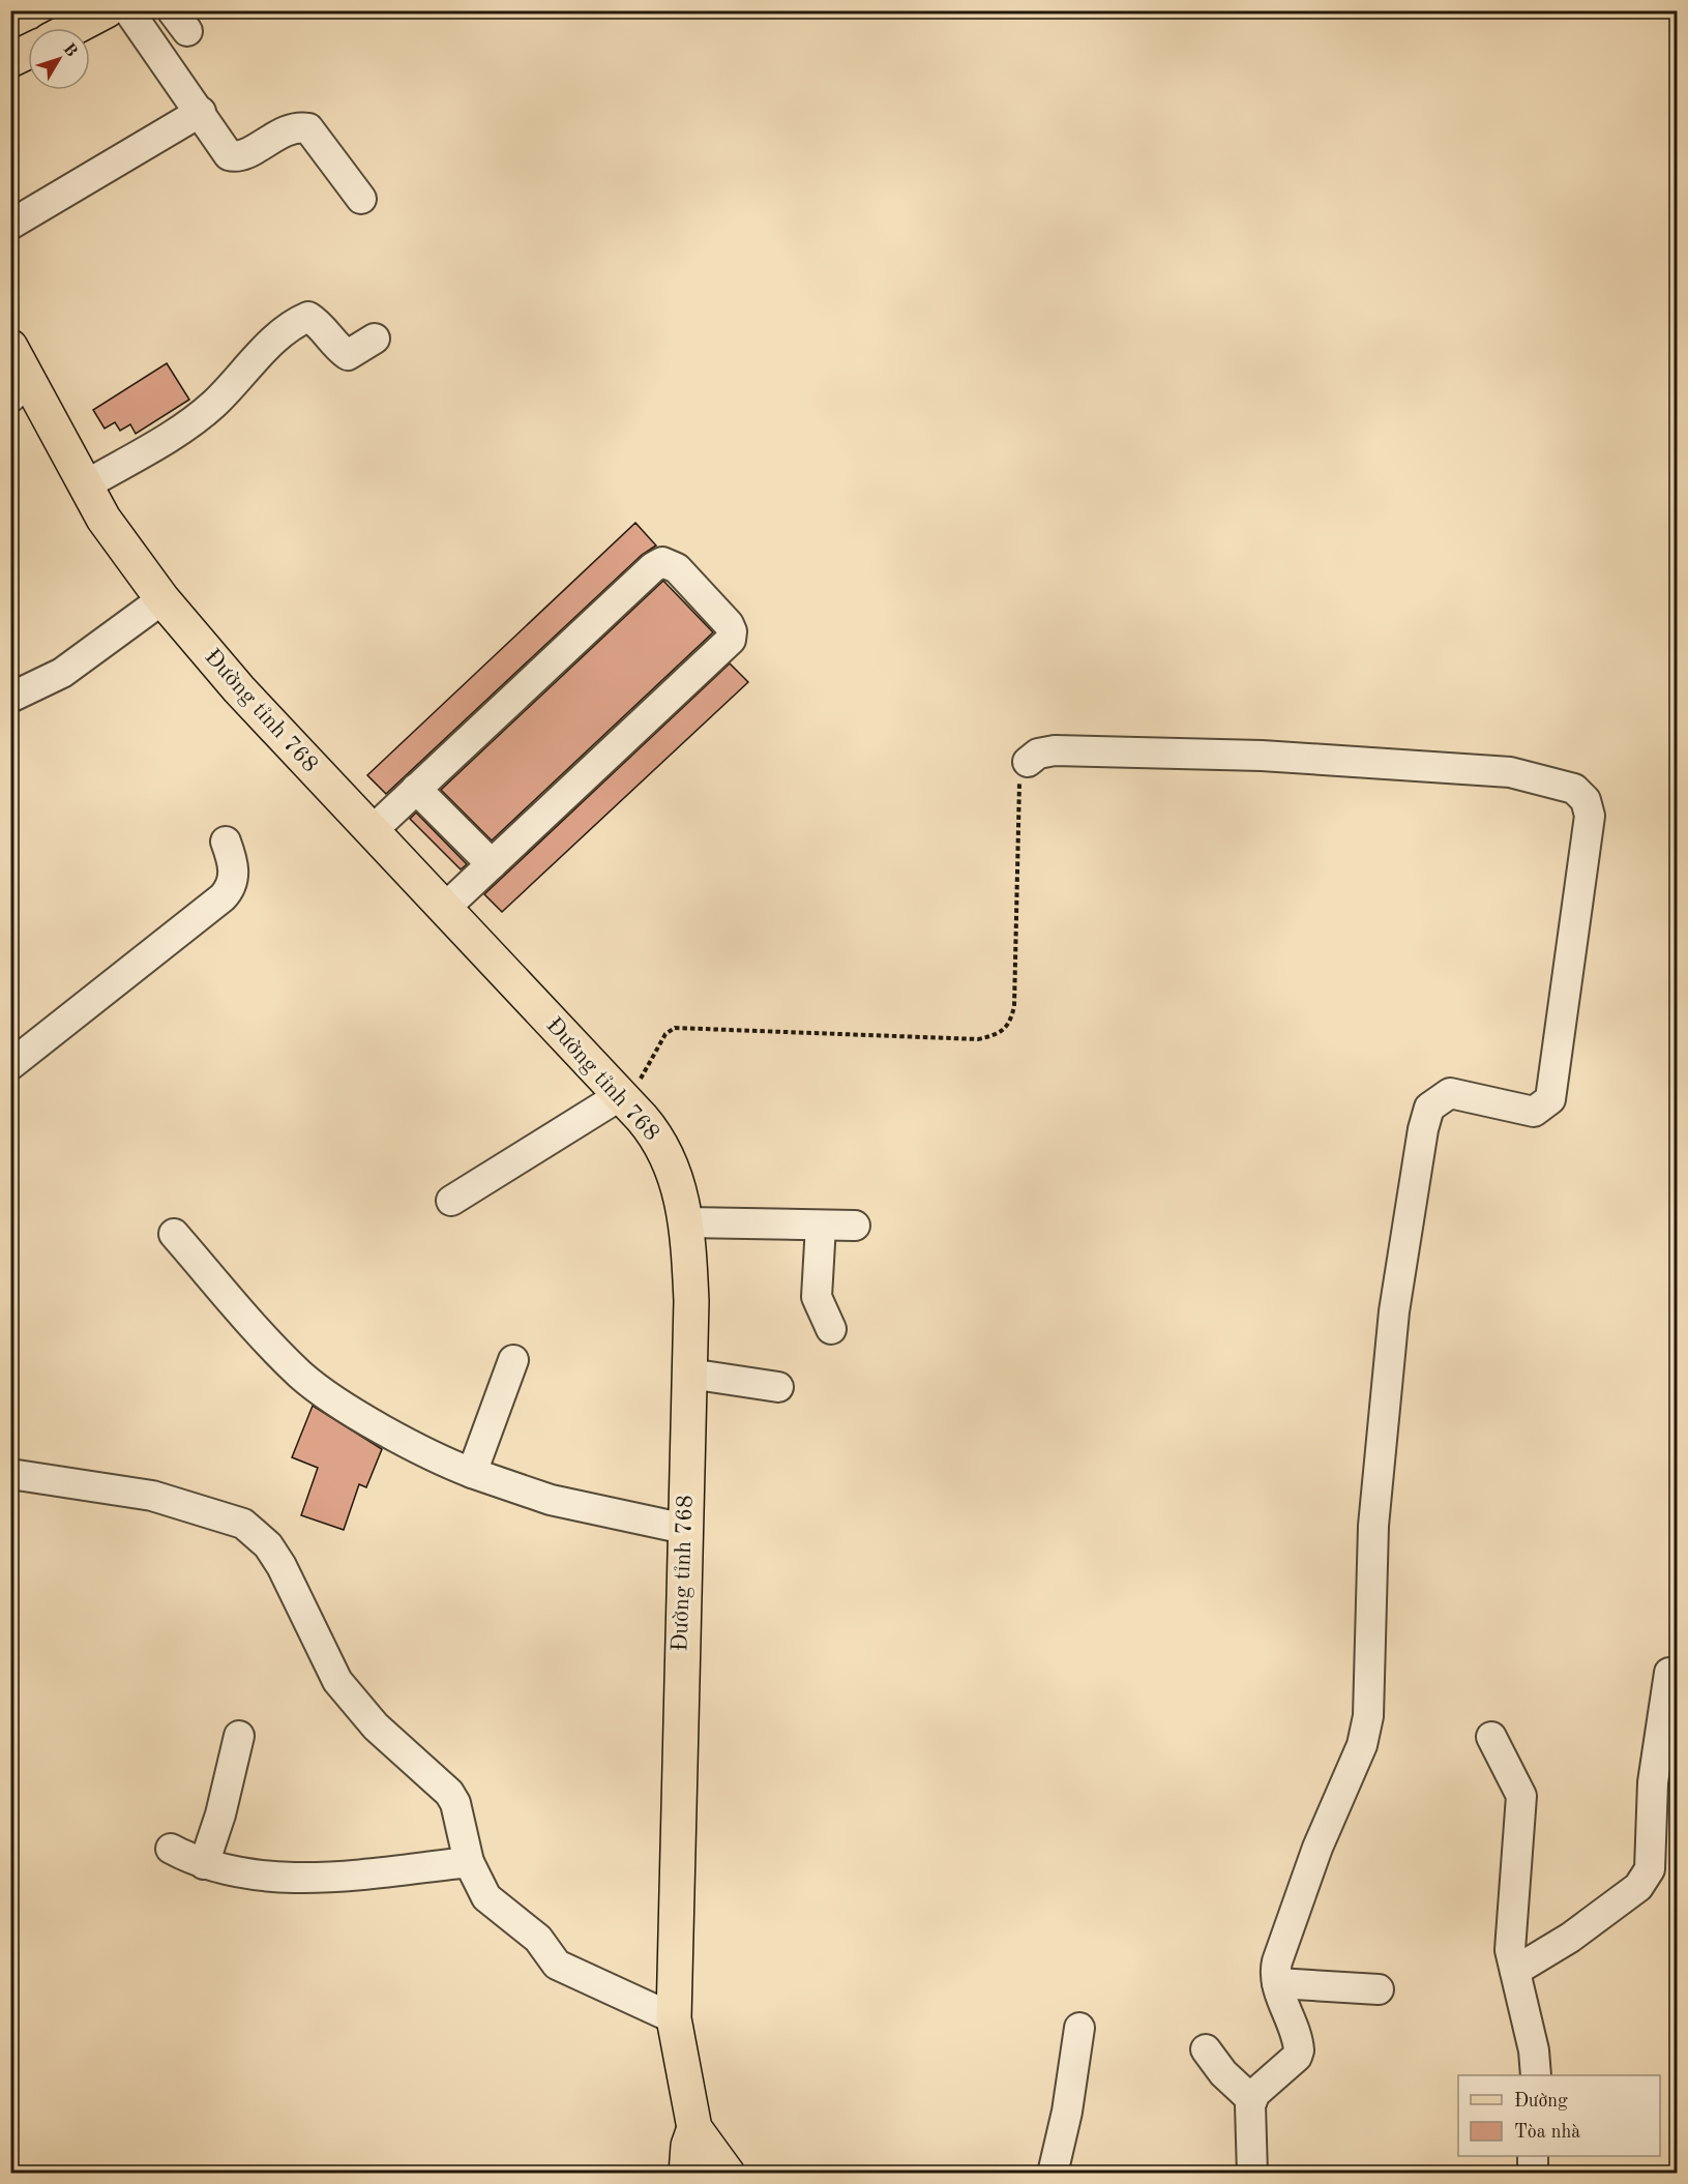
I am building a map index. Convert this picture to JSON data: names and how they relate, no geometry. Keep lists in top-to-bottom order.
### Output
{
  "streets": {
    "main road": ["Đường tỉnh 768"]
  },
  "legend": ["Đường", "Tòa nhà"],
  "north": "top right"
}
